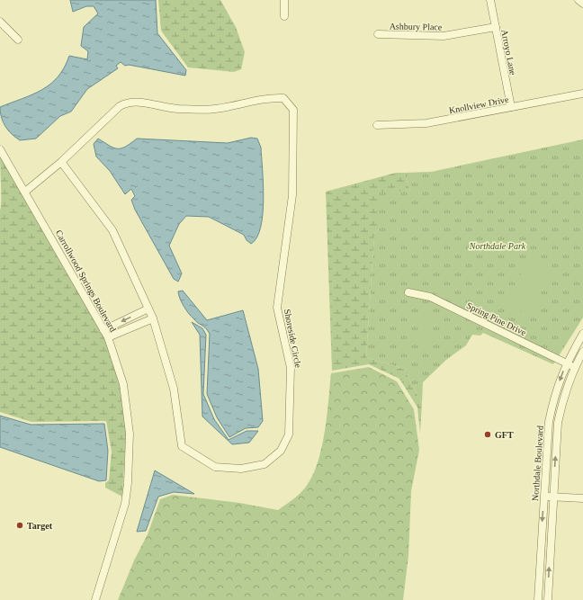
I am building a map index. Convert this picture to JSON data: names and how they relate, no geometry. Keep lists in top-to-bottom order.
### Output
{
  "streets": {
    "street": [
      "Ashbury Place",
      "Arroyo Lane",
      "Knollview Drive",
      "Carrollwood Springs Boulevard",
      "Spring Pine Drive",
      "Shoreside Circle",
      "Northdale Boulevard"
    ]
  },
  "crossings": [
    ["Ashbury Place", "Arroyo Lane"],
    ["Arroyo Lane", "Knollview Drive"],
    ["Carrollwood Springs Boulevard", "Shoreside Circle"],
    ["Spring Pine Drive", "Northdale Boulevard"]
  ],
  "parks": ["Northdale Park"],
  "places": ["GFT", "Target"]
}
